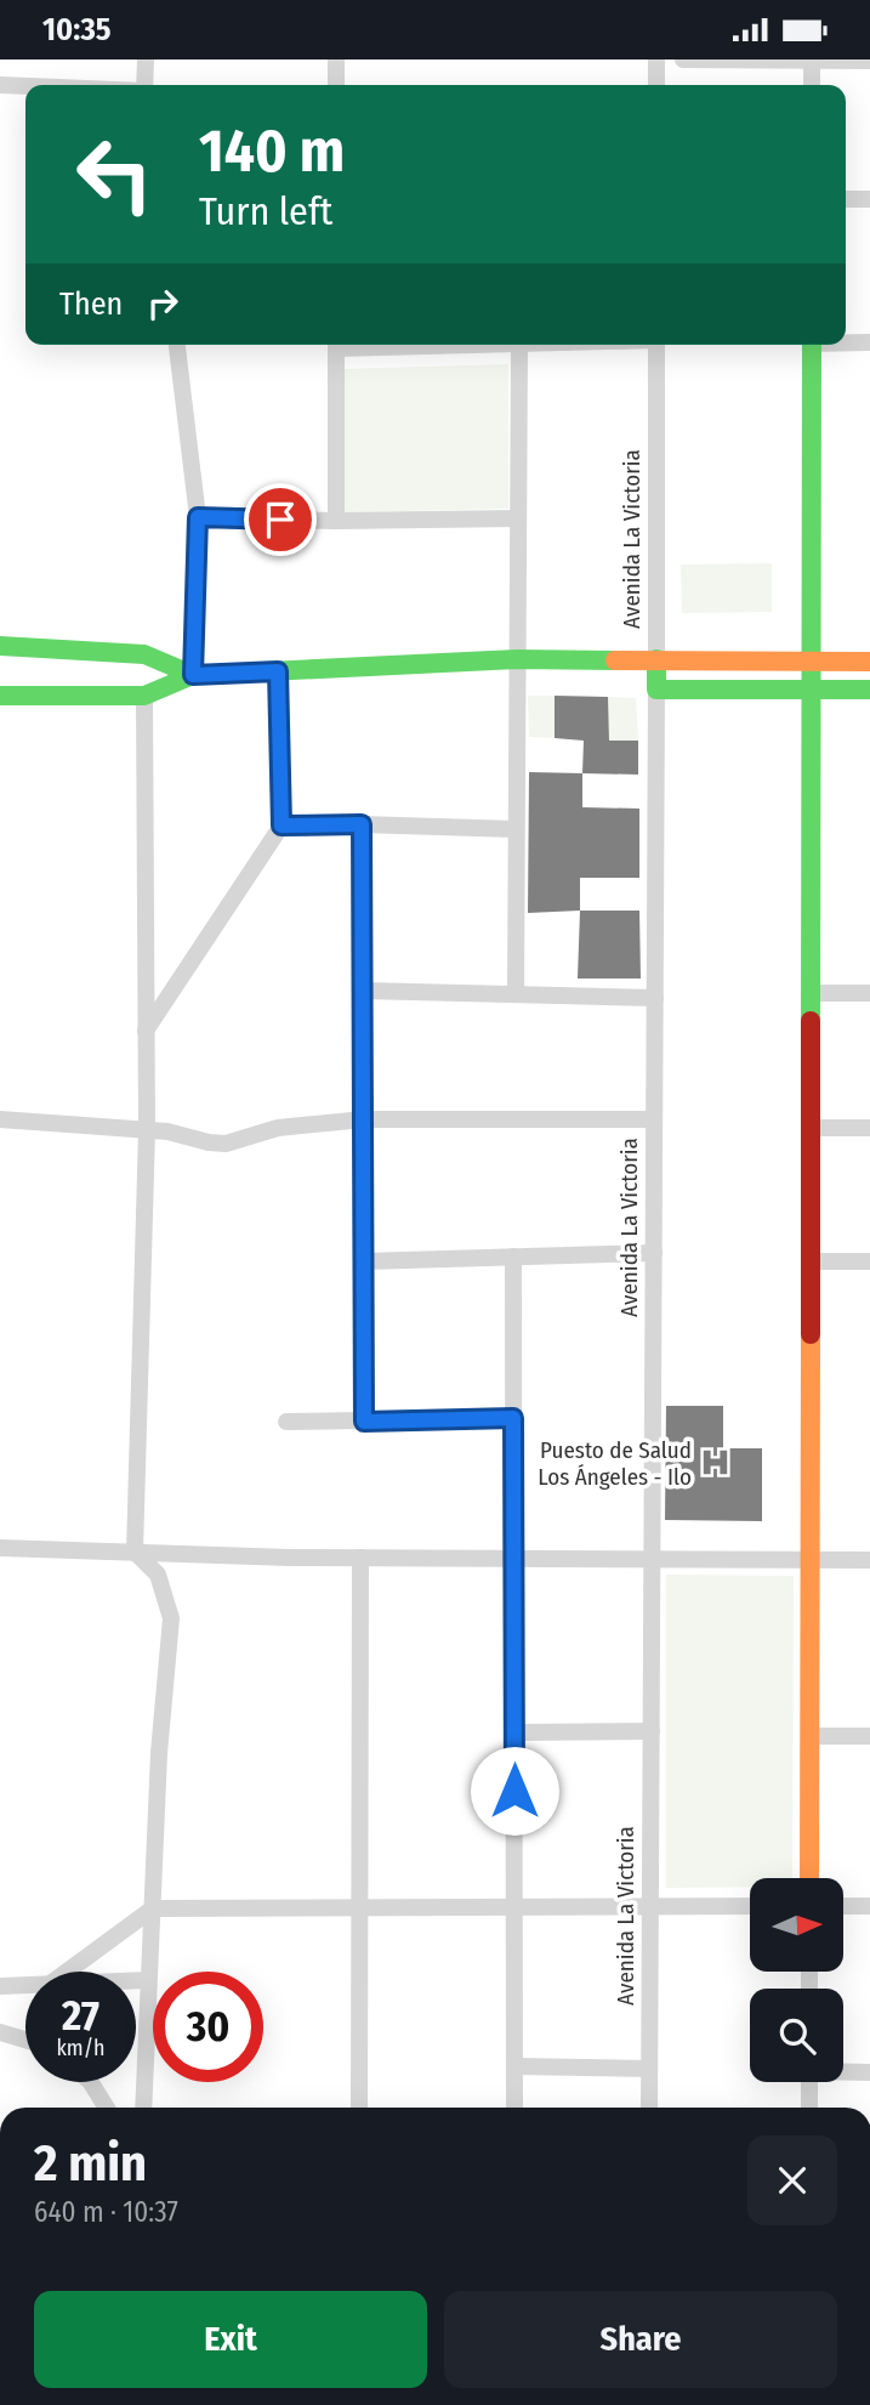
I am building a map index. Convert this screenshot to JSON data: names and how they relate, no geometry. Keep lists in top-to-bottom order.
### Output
{
  "streets": {
    "street": ["Avenida La Victoria"]
  },
  "places": {
    "hospital": ["Puesto de Salud Los Ángeles - Ilo"]
  },
  "north": "right",
  "page": {
    "status": "10:35",
    "turn": ["140 m", "Turn left"],
    "then": "Then",
    "speed": "27 km/h",
    "limit": "30",
    "heading": ["2 min", "640 m · 10:37"],
    "buttons": ["Exit", "Share"]
  }
}
